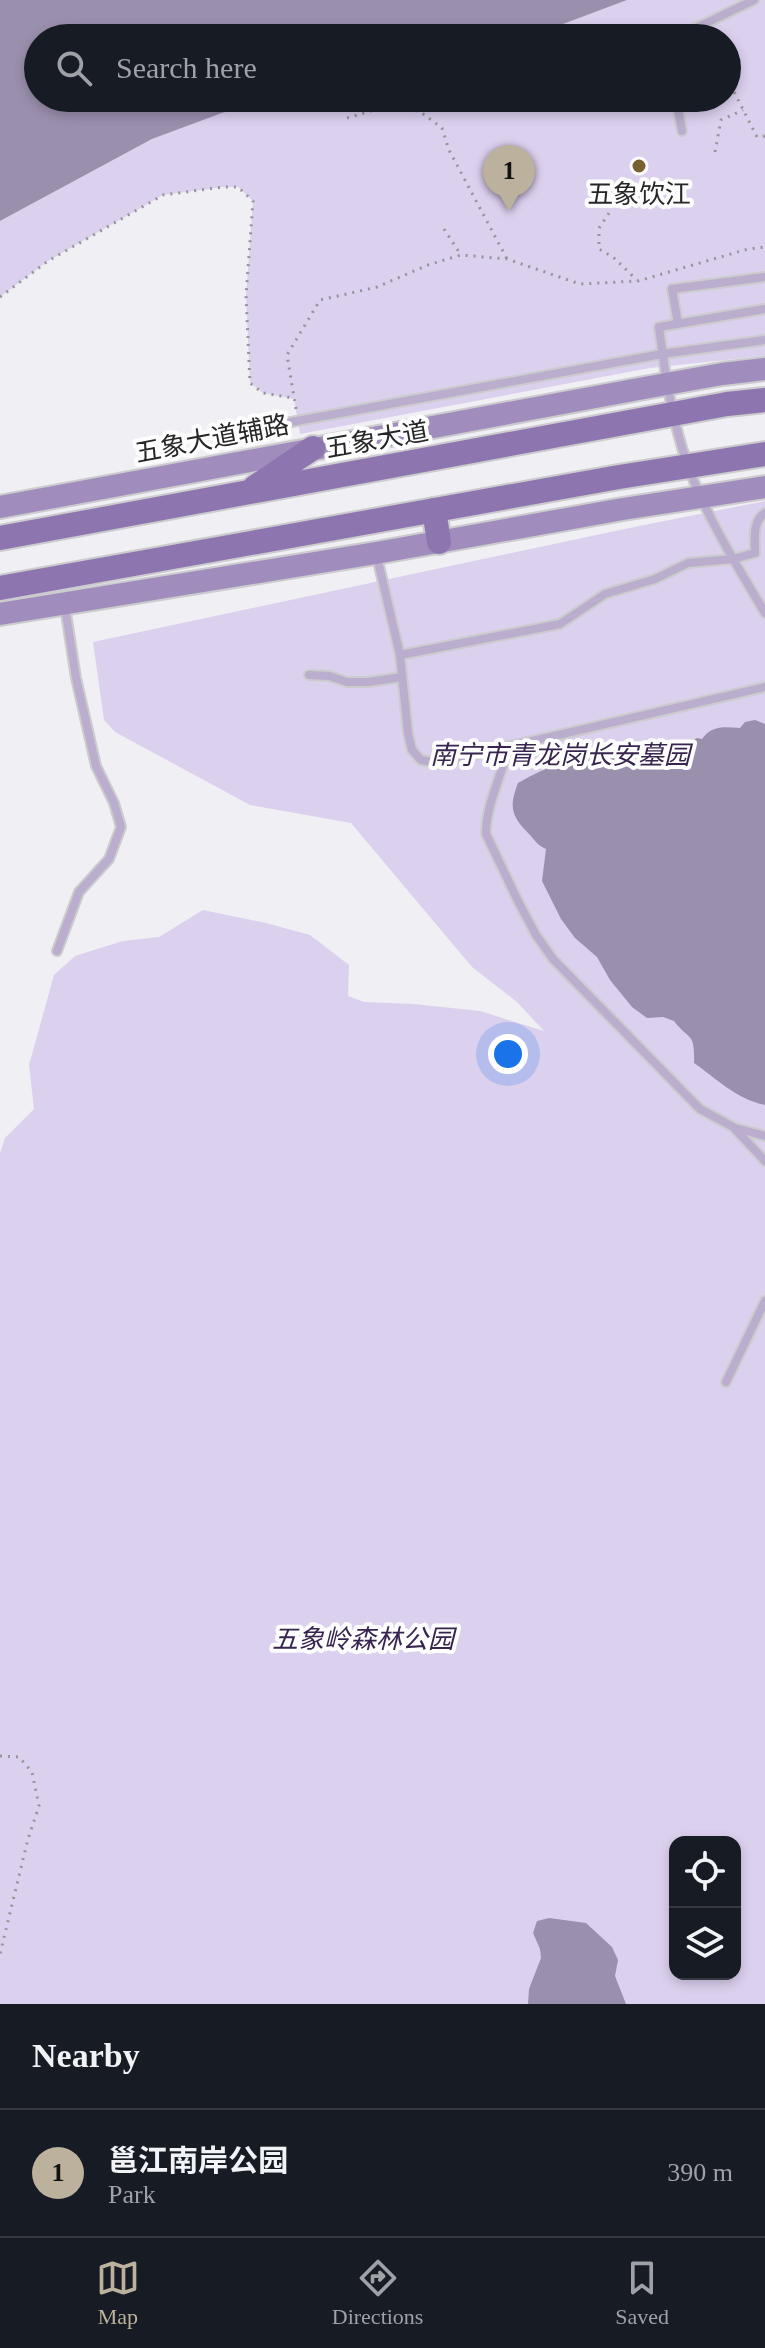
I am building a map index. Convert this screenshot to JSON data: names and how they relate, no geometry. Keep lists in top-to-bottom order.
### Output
{
  "streets": {
    "main road": ["五象大道"],
    "street": ["五象大道辅路"]
  },
  "parks": ["南宁市青龙岗长安墓园", "五象岭森林公园"],
  "places": ["五象饮江"],
  "page": {
    "search": "Search here",
    "pins": "1",
    "heading": "Nearby",
    "list": [
      {
        "mark": "1",
        "name": "邕江南岸公园",
        "note": "Park",
        "value": "390 m"
      }
    ],
    "nav": ["Map", "Directions", "Saved"]
  }
}
